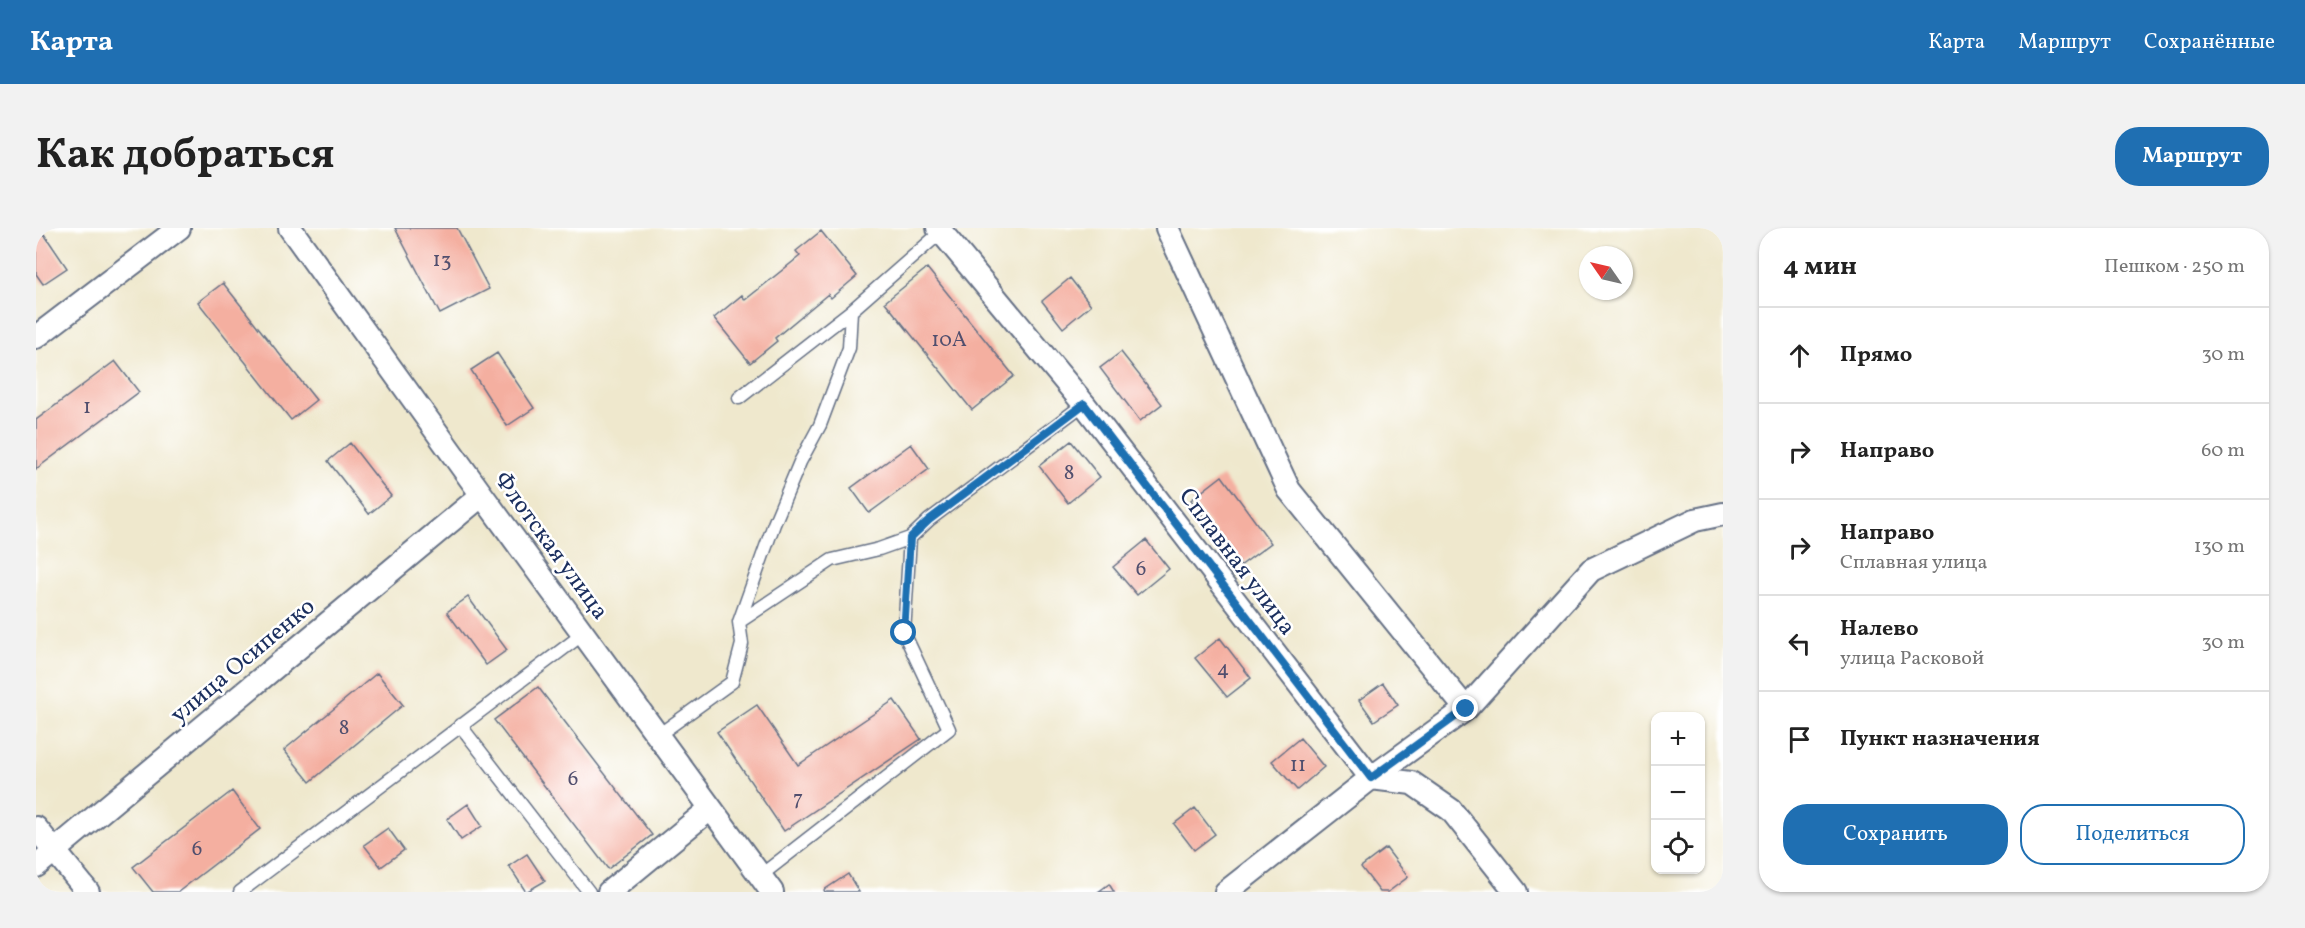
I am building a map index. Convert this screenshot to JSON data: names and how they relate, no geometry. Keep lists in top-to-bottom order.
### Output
{
  "streets": {
    "street": ["Флотская улица", "Сплавная улица", "улица Осипенко"]
  },
  "crossings": [
    ["Флотская улица", "улица Осипенко"]
  ],
  "house_numbers": [
    "13",
    "10А",
    "1",
    "8",
    "6",
    "4",
    "8",
    "11",
    "6",
    "7",
    "6"
  ],
  "north": "top left",
  "page": {
    "header": "Карта",
    "nav": ["Карта", "Маршрут", "Сохранённые"],
    "title": "Как добраться",
    "buttons": [
      "Маршрут",
      ["Сохранить", "Поделиться"]
    ],
    "heading": ["4 мин", "Пешком · 250 m"],
    "list": [
      ["Прямо", "30 m"],
      ["Направо", "60 m"],
      ["Направо", "Сплавная улица", "130 m"],
      ["Налево", "улица Расковой", "30 m"],
      "Пункт назначения"
    ],
    "map_buttons": ["+", "−"]
  }
}
